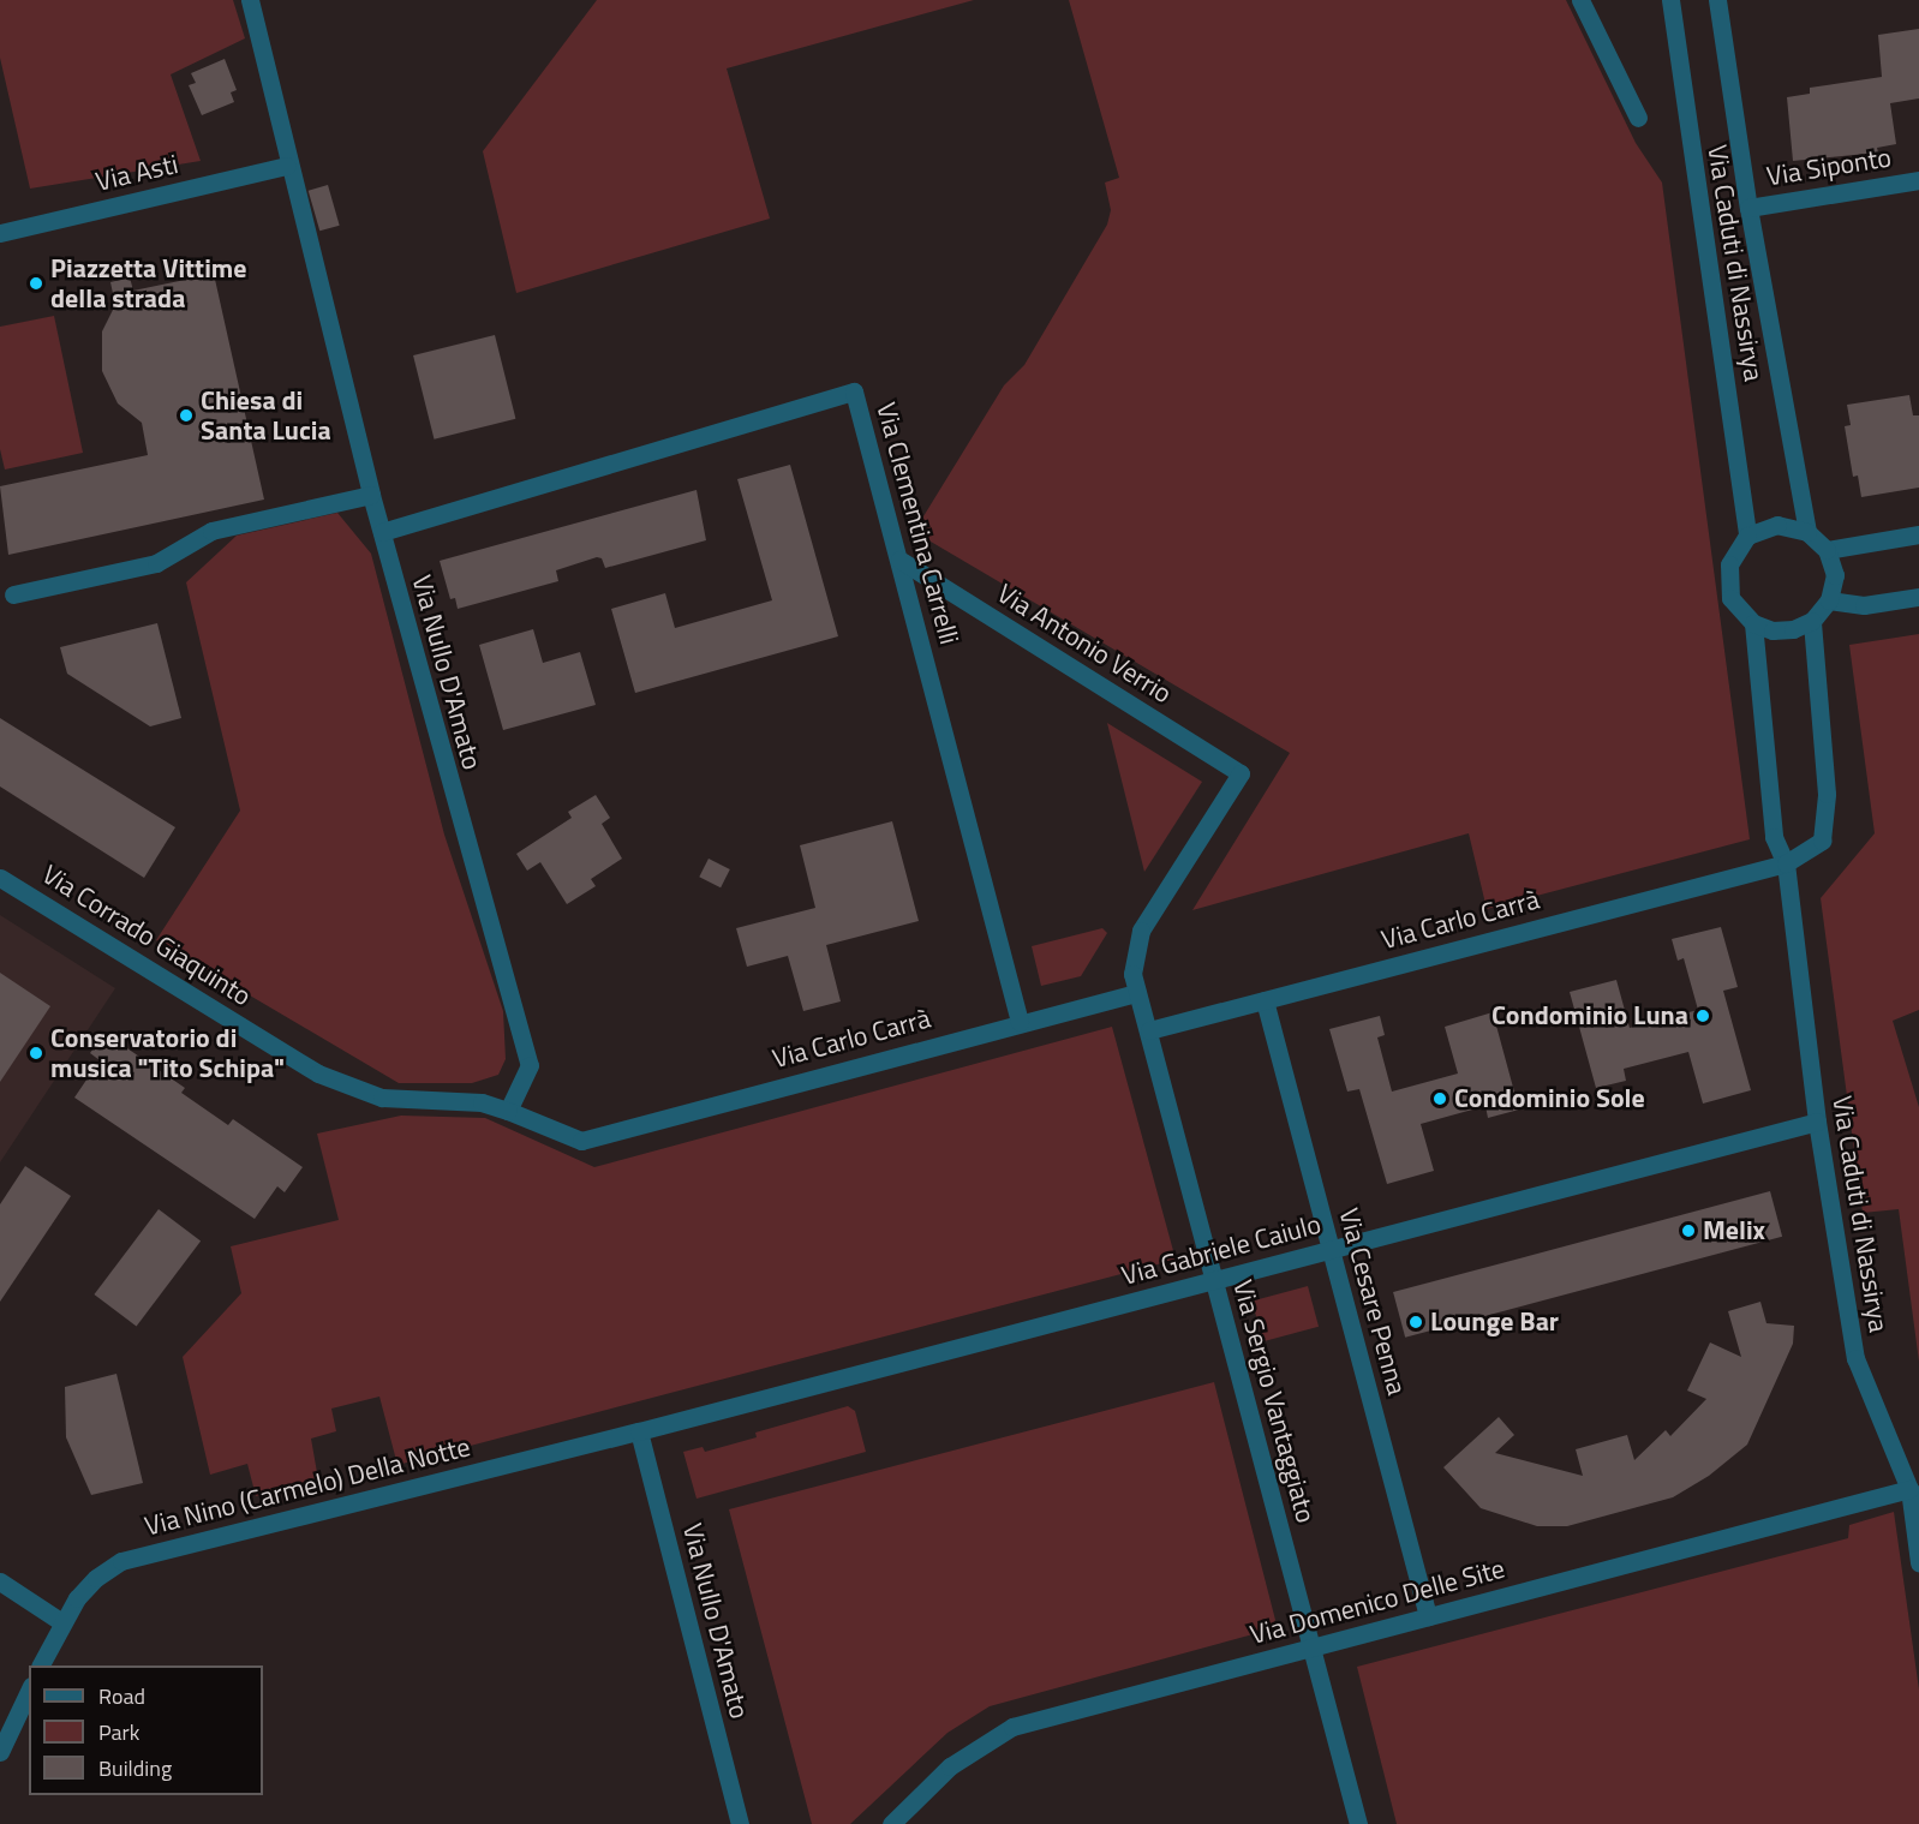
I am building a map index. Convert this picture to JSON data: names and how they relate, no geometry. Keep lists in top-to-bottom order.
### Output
{
  "streets": {
    "street": [
      "Via Siponto",
      "Via Asti",
      "Via Caduti di Nassirya",
      "Via Clementina Carrelli",
      "Via Antonio Verrio",
      "Via Nullo D'Amato",
      "Via Carlo Carrà",
      "Via Corrado Giaquinto",
      "Via Gabriele Caiulo",
      "Via Cesare Penna",
      "Via Sergio Vantaggiato",
      "Via Nino (Carmelo) Della Notte",
      "Via Domenico Delle Site"
    ]
  },
  "crossings": [
    ["Via Siponto", "Via Caduti di Nassirya"],
    ["Via Asti", "Via Nullo D'Amato"],
    ["Via Caduti di Nassirya", "Via Carlo Carrà"],
    ["Via Caduti di Nassirya", "Via Gabriele Caiulo"],
    ["Via Caduti di Nassirya", "Via Domenico Delle Site"],
    ["Via Clementina Carrelli", "Via Antonio Verrio"],
    ["Via Clementina Carrelli", "Via Nullo D'Amato"],
    ["Via Clementina Carrelli", "Via Carlo Carrà"],
    ["Via Antonio Verrio", "Via Sergio Vantaggiato"],
    ["Via Nullo D'Amato", "Via Carlo Carrà"],
    ["Via Nullo D'Amato", "Via Corrado Giaquinto"],
    ["Via Nullo D'Amato", "Via Gabriele Caiulo"],
    ["Via Nullo D'Amato", "Via Nino (Carmelo) Della Notte"],
    ["Via Carlo Carrà", "Via Corrado Giaquinto"],
    ["Via Carlo Carrà", "Via Cesare Penna"],
    ["Via Carlo Carrà", "Via Sergio Vantaggiato"],
    ["Via Gabriele Caiulo", "Via Cesare Penna"],
    ["Via Gabriele Caiulo", "Via Sergio Vantaggiato"],
    ["Via Gabriele Caiulo", "Via Nino (Carmelo) Della Notte"],
    ["Via Cesare Penna", "Via Domenico Delle Site"],
    ["Via Sergio Vantaggiato", "Via Domenico Delle Site"]
  ],
  "places": [
    "Piazzetta Vittime della strada",
    "Chiesa di Santa Lucia",
    "Condominio Luna",
    "Conservatorio di musica \"Tito Schipa\"",
    "Condominio Sole",
    "Melix",
    "Lounge Bar"
  ],
  "legend": ["Road", "Park", "Building"]
}
